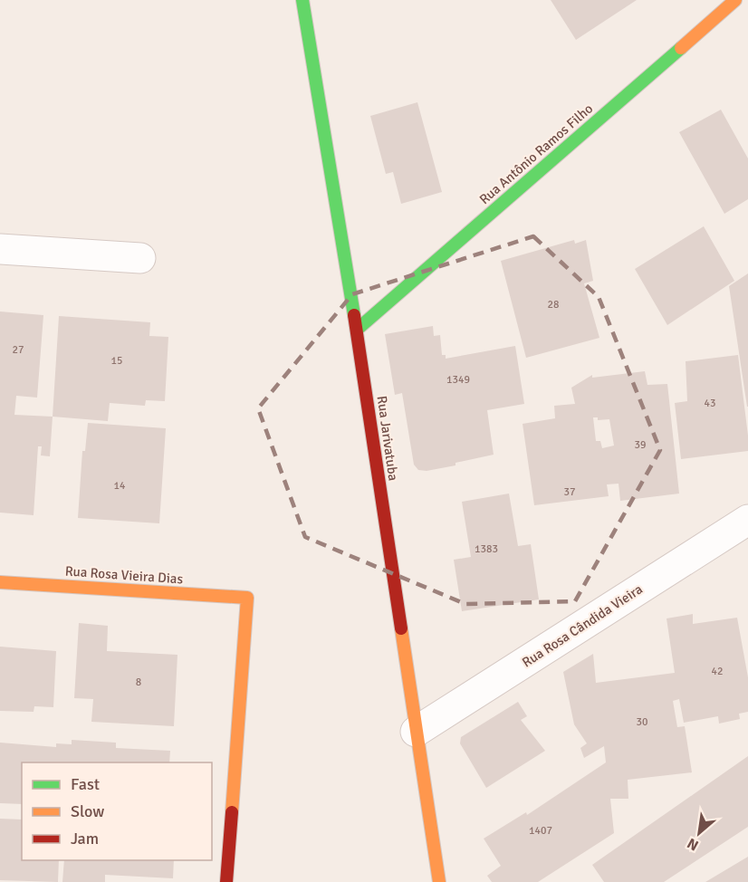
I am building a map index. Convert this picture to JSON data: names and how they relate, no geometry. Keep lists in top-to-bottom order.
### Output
{
  "streets": {
    "street": [
      "Rua Antônio Ramos Filho",
      "Rua Jarivatuba",
      "Rua Rosa Vieira Dias",
      "Rua Rosa Cândida Vieira"
    ]
  },
  "crossings": [
    ["Rua Antônio Ramos Filho", "Rua Jarivatuba"],
    ["Rua Jarivatuba", "Rua Rosa Cândida Vieira"]
  ],
  "house_numbers": [
    "28",
    "27",
    "15",
    "1349",
    "43",
    "39",
    "14",
    "37",
    "1383",
    "42",
    "8",
    "30",
    "1407"
  ],
  "legend": ["Fast", "Slow", "Jam"],
  "north": "bottom left"
}
